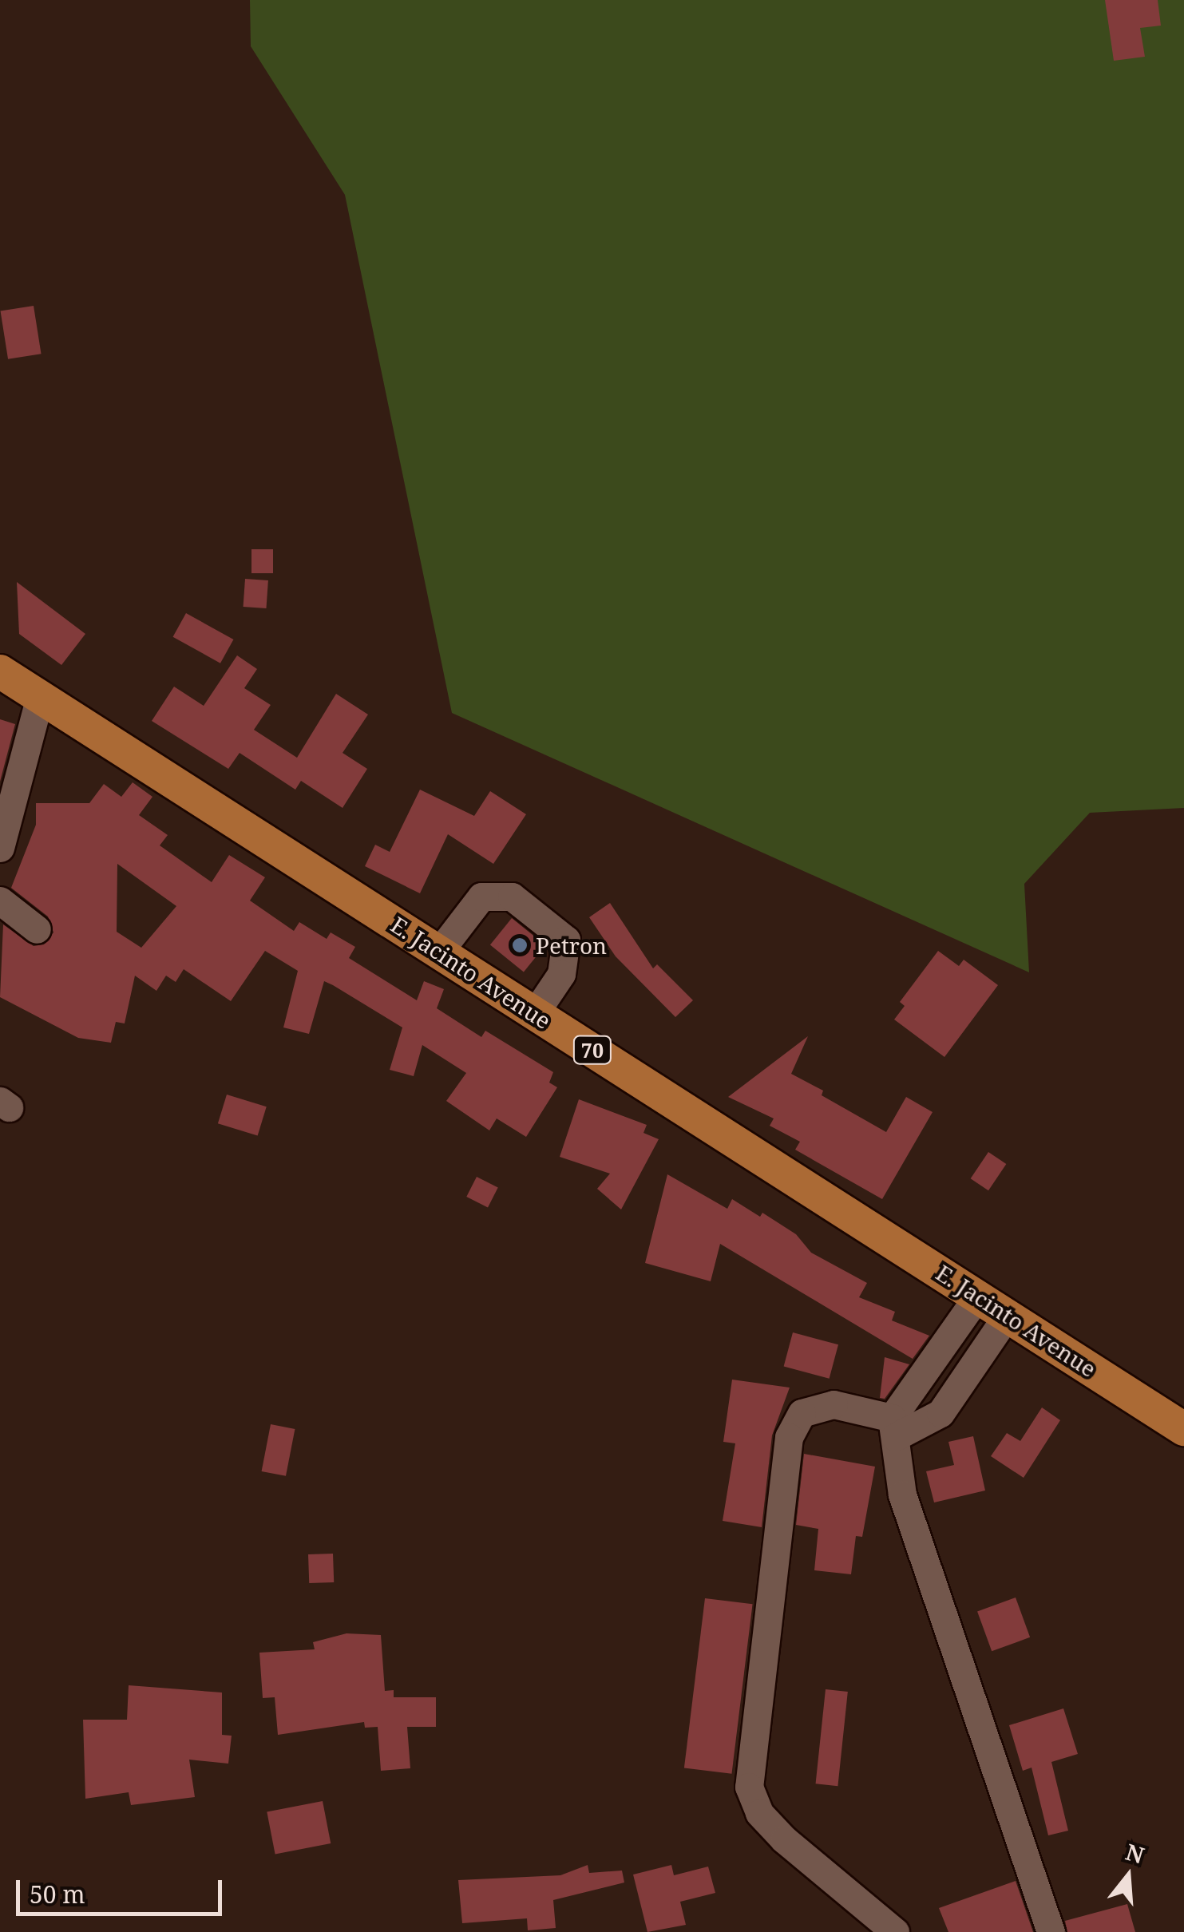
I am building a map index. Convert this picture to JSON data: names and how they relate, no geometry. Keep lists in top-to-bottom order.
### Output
{
  "streets": {
    "main road": ["E. Jacinto Avenue", "70"]
  },
  "places": ["Petron"],
  "scale_bar": "50 m",
  "north": "top"
}
